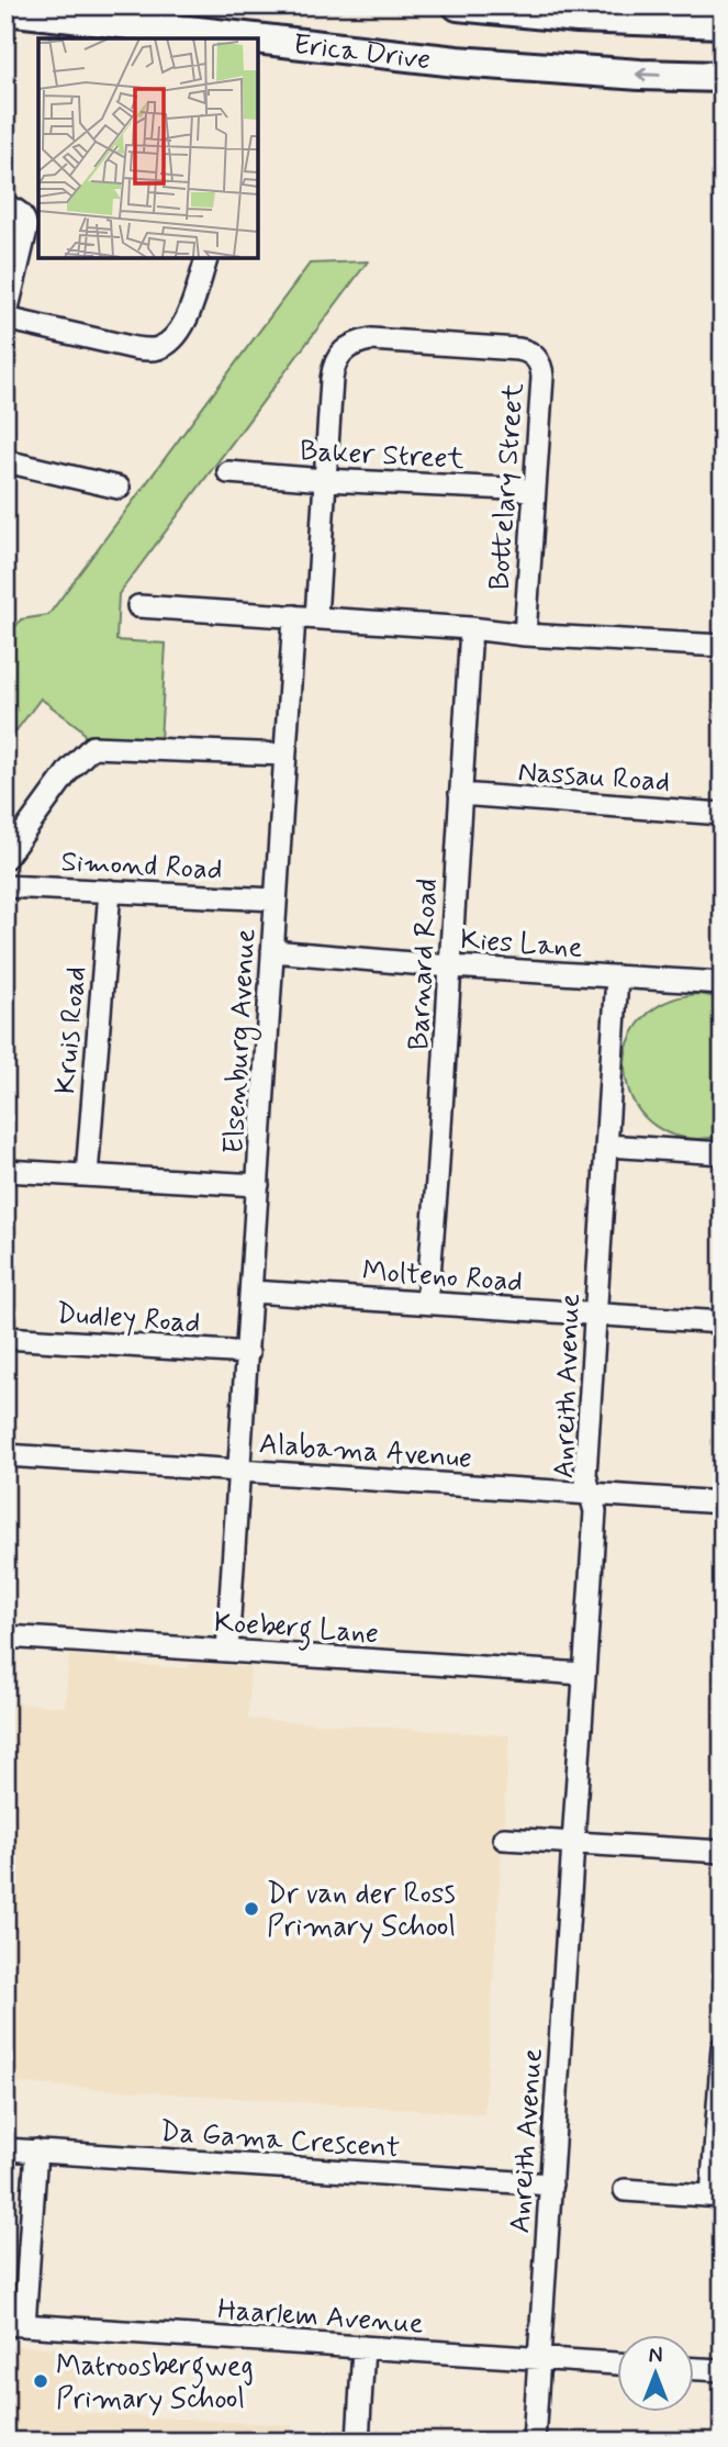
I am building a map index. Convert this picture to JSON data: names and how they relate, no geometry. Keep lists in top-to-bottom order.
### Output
{
  "streets": {
    "main road": ["Erica Drive"],
    "street": [
      "Baker Street",
      "Bottelary Street",
      "Nassau Road",
      "Simond Road",
      "Kies Lane",
      "Barnard Road",
      "Kruis Road",
      "Elsenburg Avenue",
      "Molteno Road",
      "Dudley Road",
      "Anreith Avenue",
      "Alabama Avenue",
      "Koeberg Lane",
      "Da Gama Crescent",
      "Haarlem Avenue"
    ]
  },
  "crossings": [
    ["Baker Street", "Bottelary Street"],
    ["Nassau Road", "Barnard Road"],
    ["Simond Road", "Kruis Road"],
    ["Simond Road", "Elsenburg Avenue"],
    ["Kies Lane", "Barnard Road"],
    ["Kies Lane", "Elsenburg Avenue"],
    ["Kies Lane", "Anreith Avenue"],
    ["Barnard Road", "Molteno Road"],
    ["Elsenburg Avenue", "Molteno Road"],
    ["Elsenburg Avenue", "Dudley Road"],
    ["Elsenburg Avenue", "Alabama Avenue"],
    ["Elsenburg Avenue", "Koeberg Lane"],
    ["Molteno Road", "Anreith Avenue"],
    ["Anreith Avenue", "Alabama Avenue"],
    ["Anreith Avenue", "Koeberg Lane"],
    ["Anreith Avenue", "Da Gama Crescent"],
    ["Anreith Avenue", "Haarlem Avenue"]
  ],
  "places": ["Dr van der Ross Primary School", "Matroosbergweg Primary School"],
  "north": "top"
}
